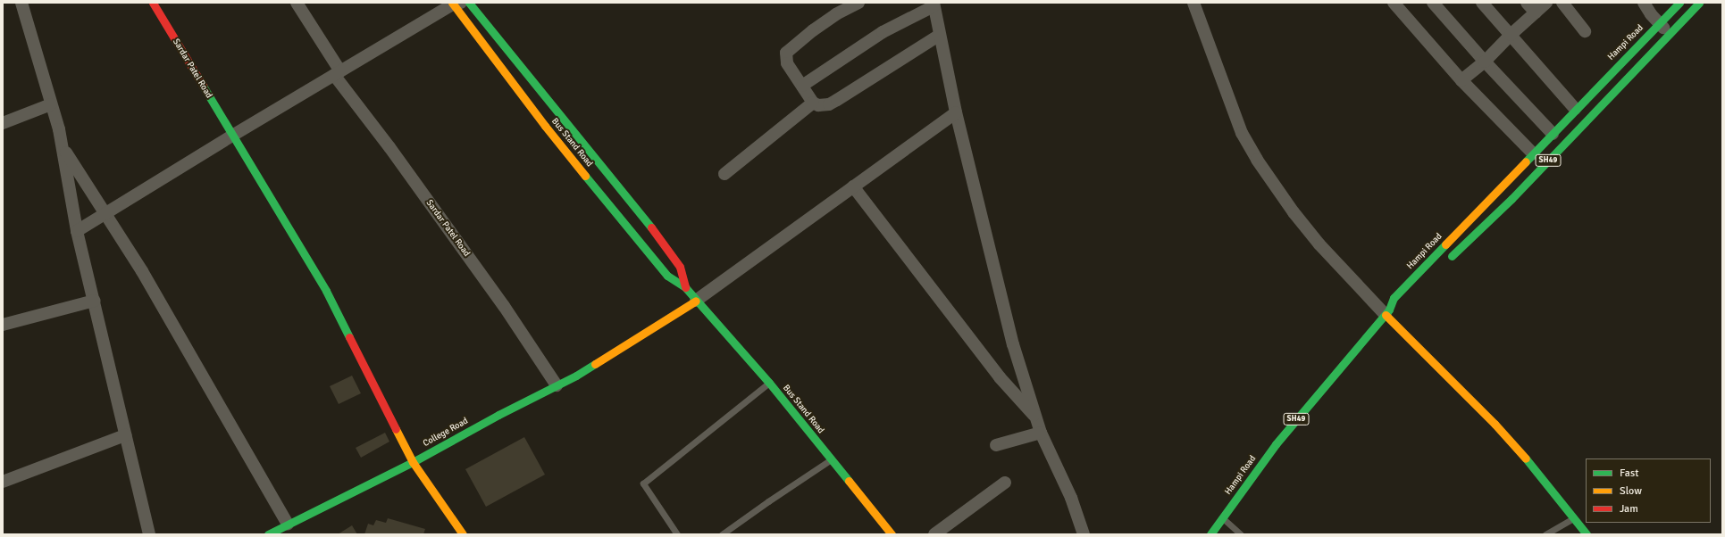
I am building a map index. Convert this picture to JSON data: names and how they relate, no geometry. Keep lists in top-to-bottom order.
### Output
{
  "streets": {
    "main road": [
      "Hampi Road",
      "Sardar Patel Road",
      "Bus Stand Road",
      "SH49",
      "College Road"
    ]
  },
  "crossings": [
    ["Sardar Patel Road", "College Road"],
    ["Bus Stand Road", "College Road"]
  ],
  "legend": ["Fast", "Slow", "Jam"]
}
